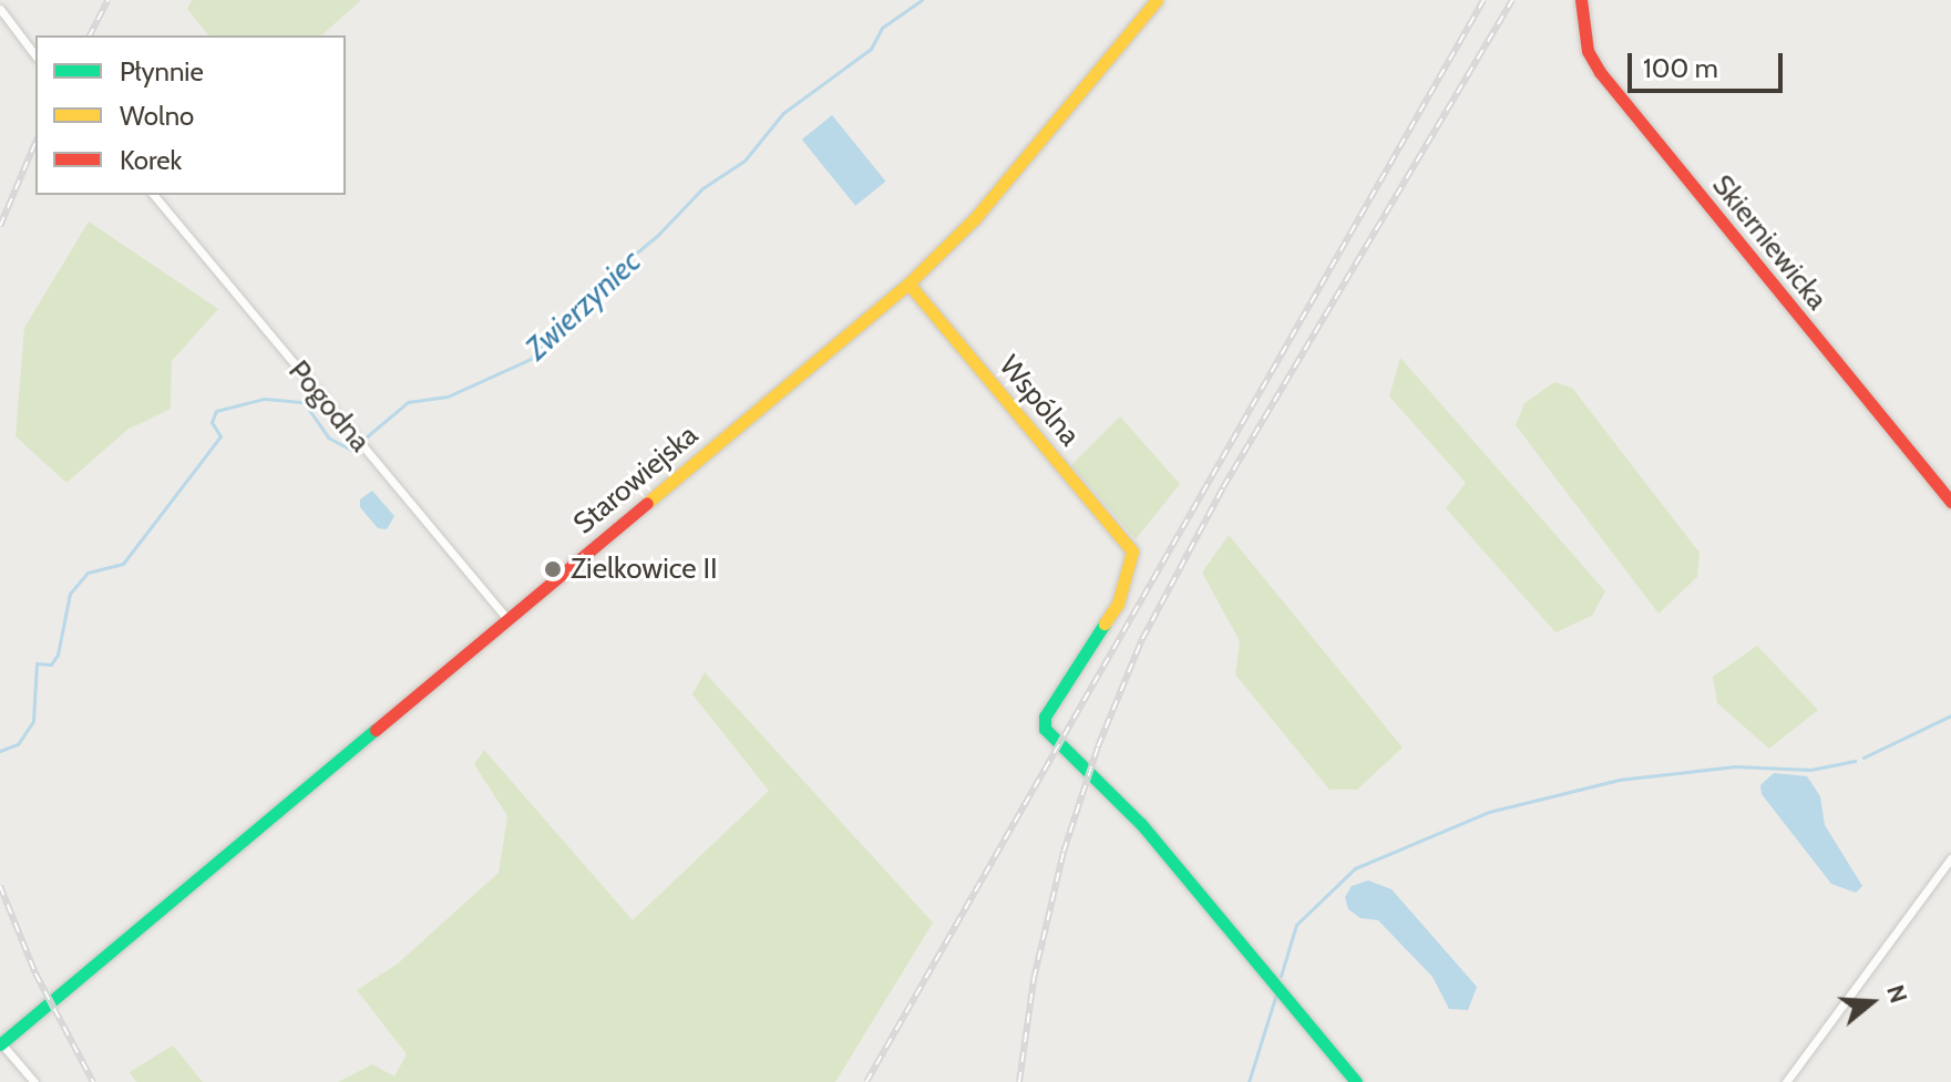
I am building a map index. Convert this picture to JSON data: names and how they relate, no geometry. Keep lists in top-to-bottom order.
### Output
{
  "streets": {
    "street": [
      "Skierniewicka",
      "Wspólna",
      "Pogodna",
      "Starowiejska"
    ]
  },
  "crossings": [
    ["Wspólna", "Starowiejska"],
    ["Pogodna", "Starowiejska"]
  ],
  "water": ["Zwierzyniec"],
  "places": ["Zielkowice II"],
  "legend": ["Płynnie", "Wolno", "Korek"],
  "scale_bar": "100 m",
  "north": "right"
}
